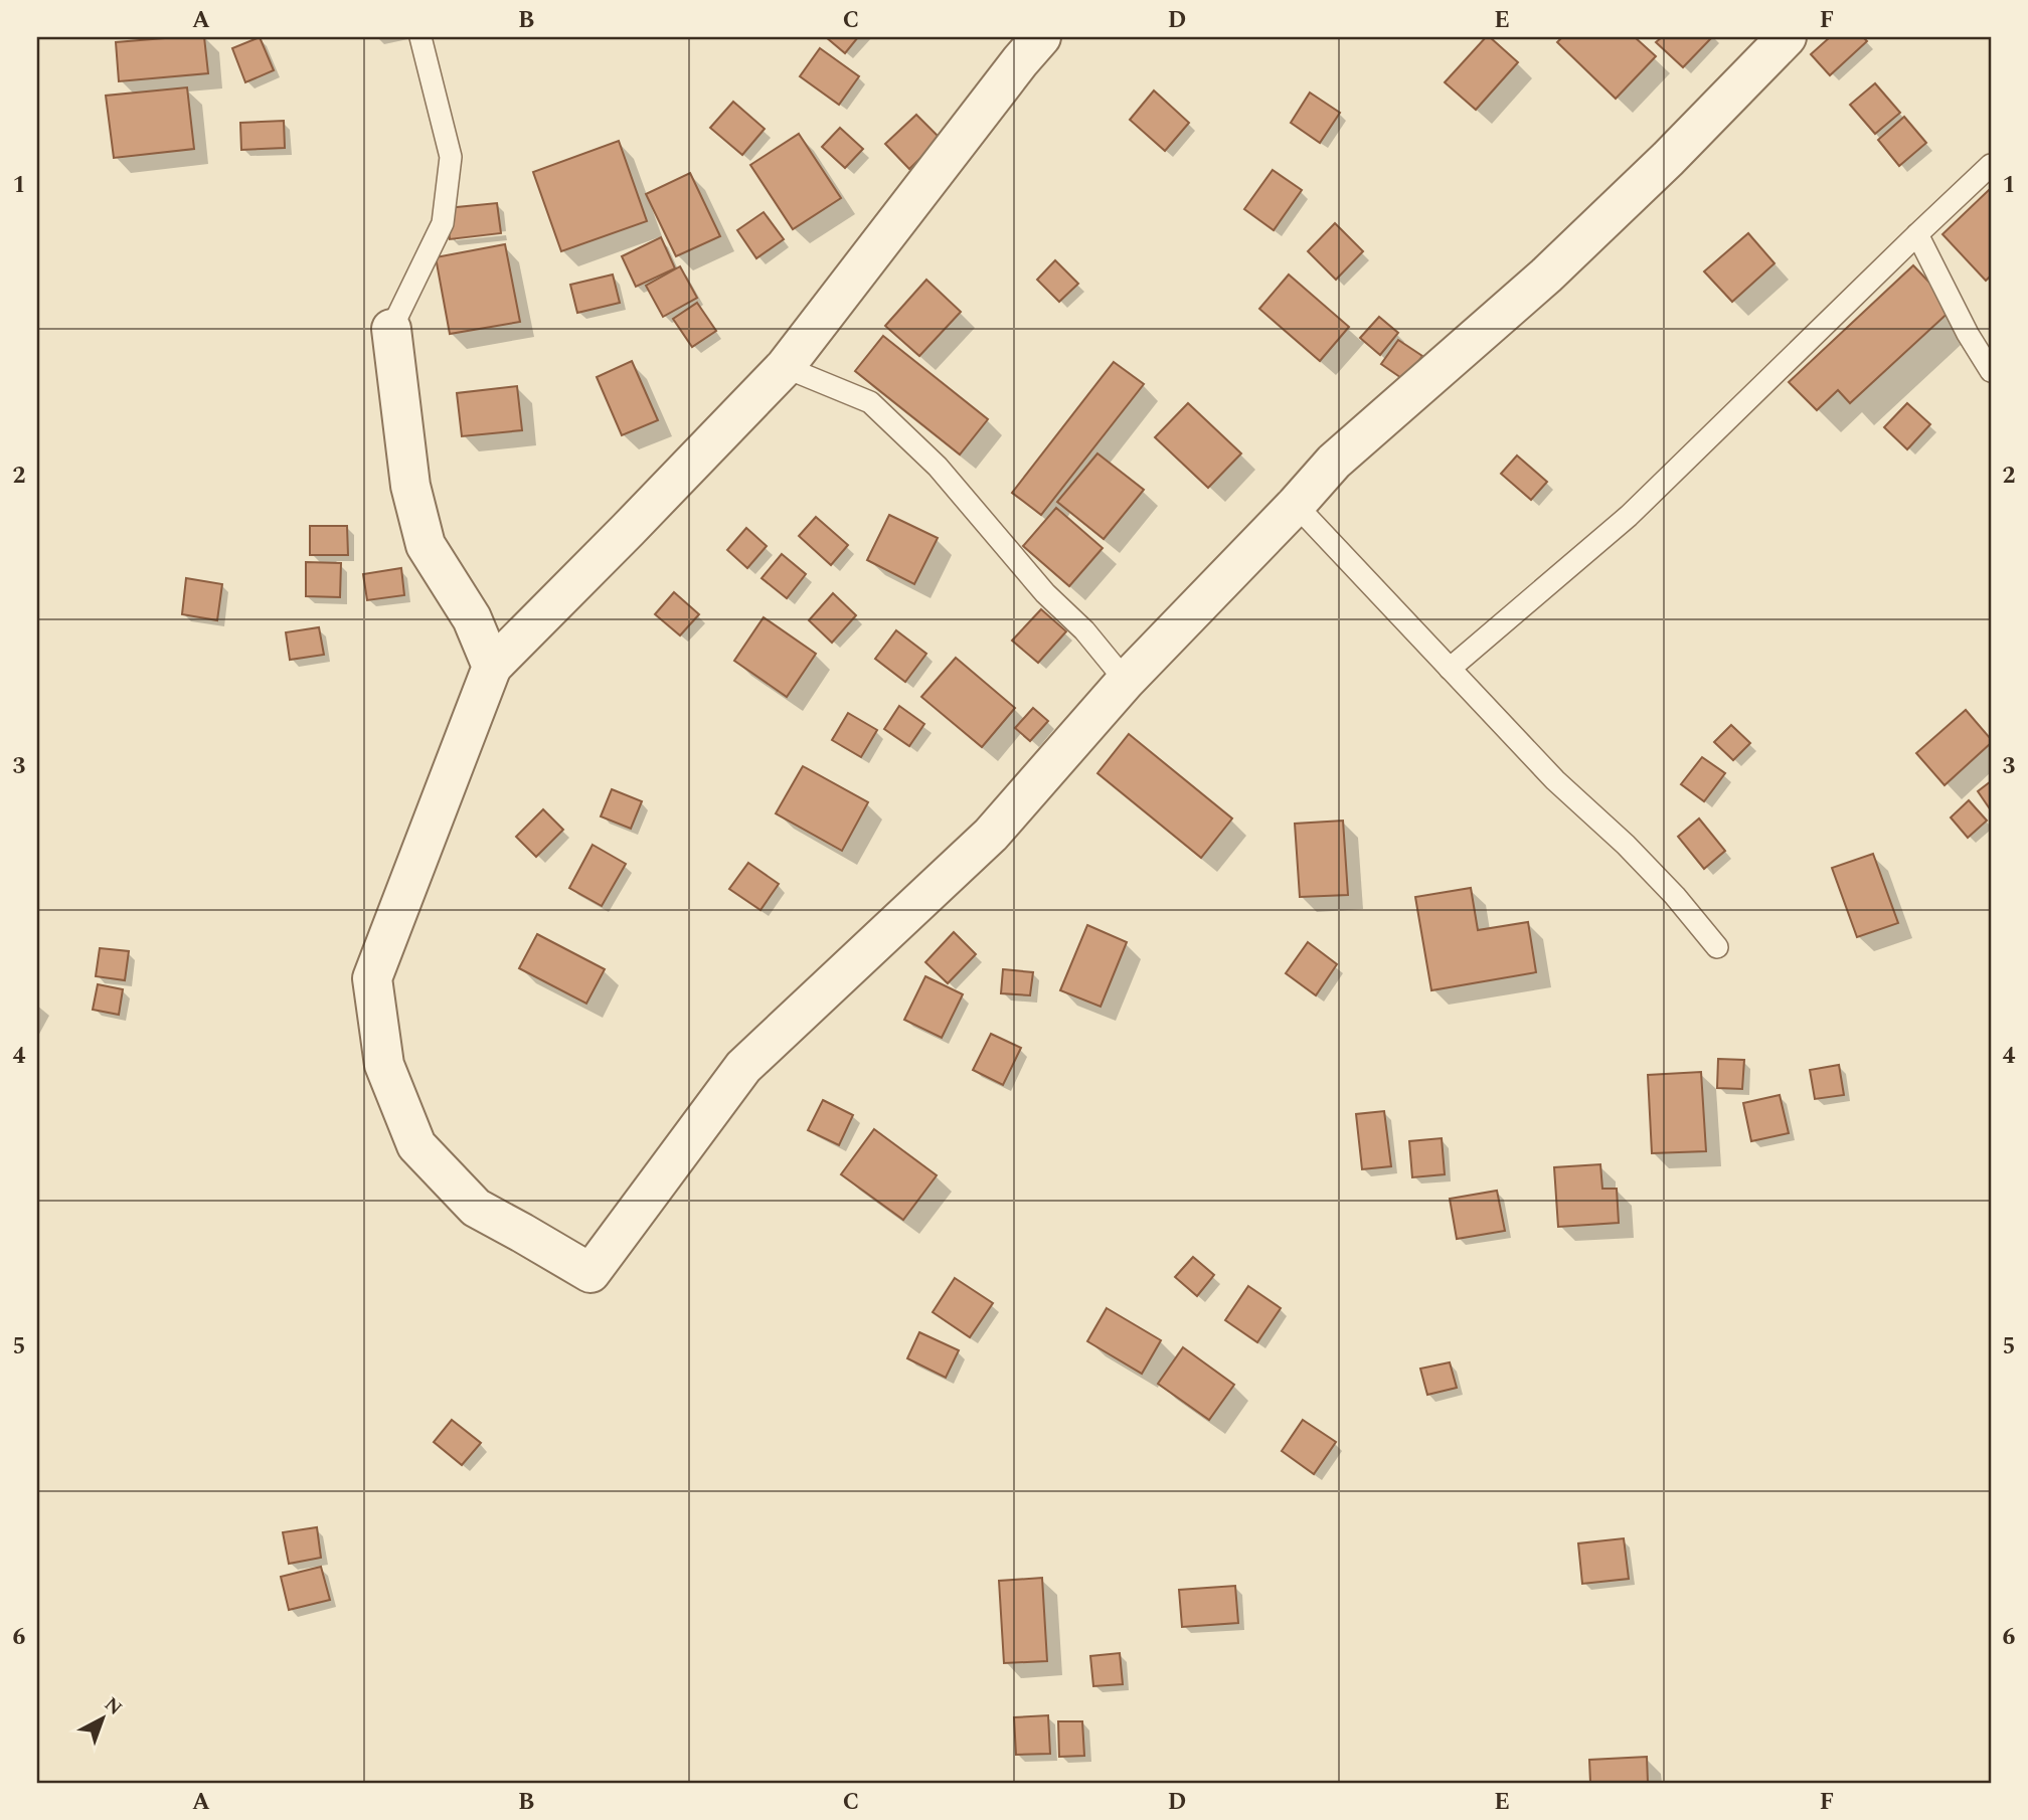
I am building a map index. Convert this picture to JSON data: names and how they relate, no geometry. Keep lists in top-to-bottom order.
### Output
{
  "north": "top right",
  "grid": {
    "columns": [
      "A",
      "B",
      "C",
      "D",
      "E",
      "F"
    ],
    "rows": [
      "1",
      "2",
      "3",
      "4",
      "5",
      "6"
    ]
  }
}
